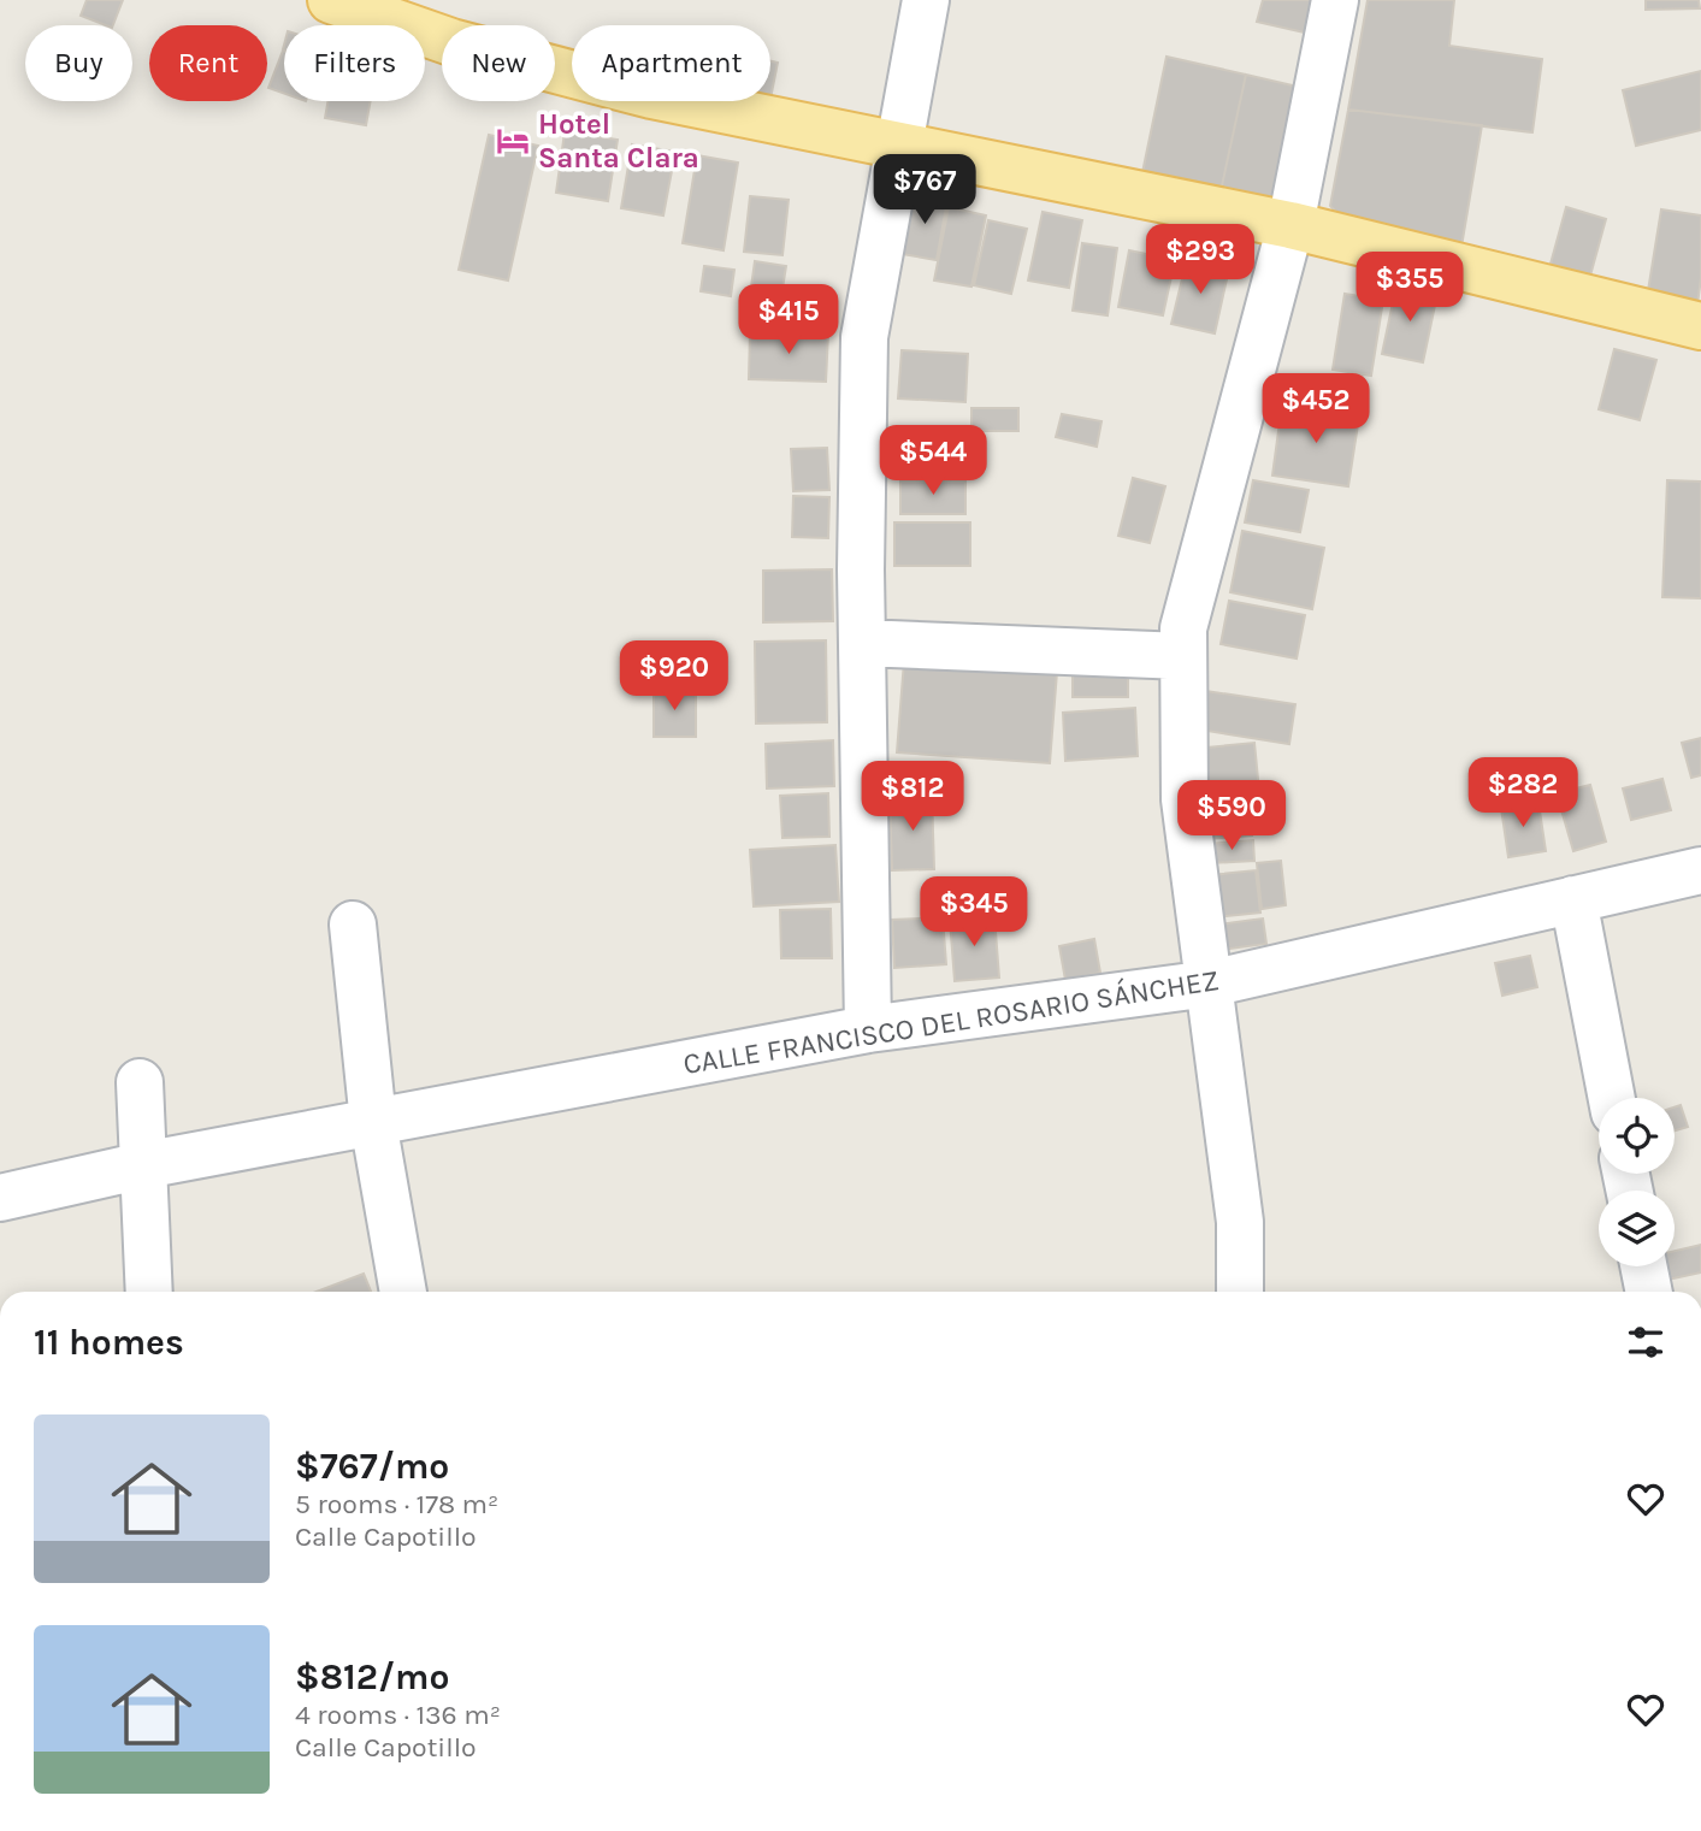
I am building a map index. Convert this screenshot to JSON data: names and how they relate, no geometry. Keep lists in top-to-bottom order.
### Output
{
  "streets": {
    "street": ["CALLE FRANCISCO DEL ROSARIO SÁNCHEZ"]
  },
  "places": {
    "hotel": ["Hotel Santa Clara"]
  },
  "page": {
    "chip": [
      "Buy",
      "Rent",
      "Filters",
      "New",
      "Apartment"
    ],
    "price": [
      "$767",
      "$293",
      "$355",
      "$415",
      "$452",
      "$544",
      "$920",
      "$282",
      "$812",
      "$590",
      "$345"
    ],
    "heading": "11 homes",
    "list": [
      {
        "name": "$767/mo",
        "note": "5 rooms · 178 m² · Calle Capotillo"
      },
      {
        "name": "$812/mo",
        "note": "4 rooms · 136 m² · Calle Capotillo"
      }
    ]
  }
}
